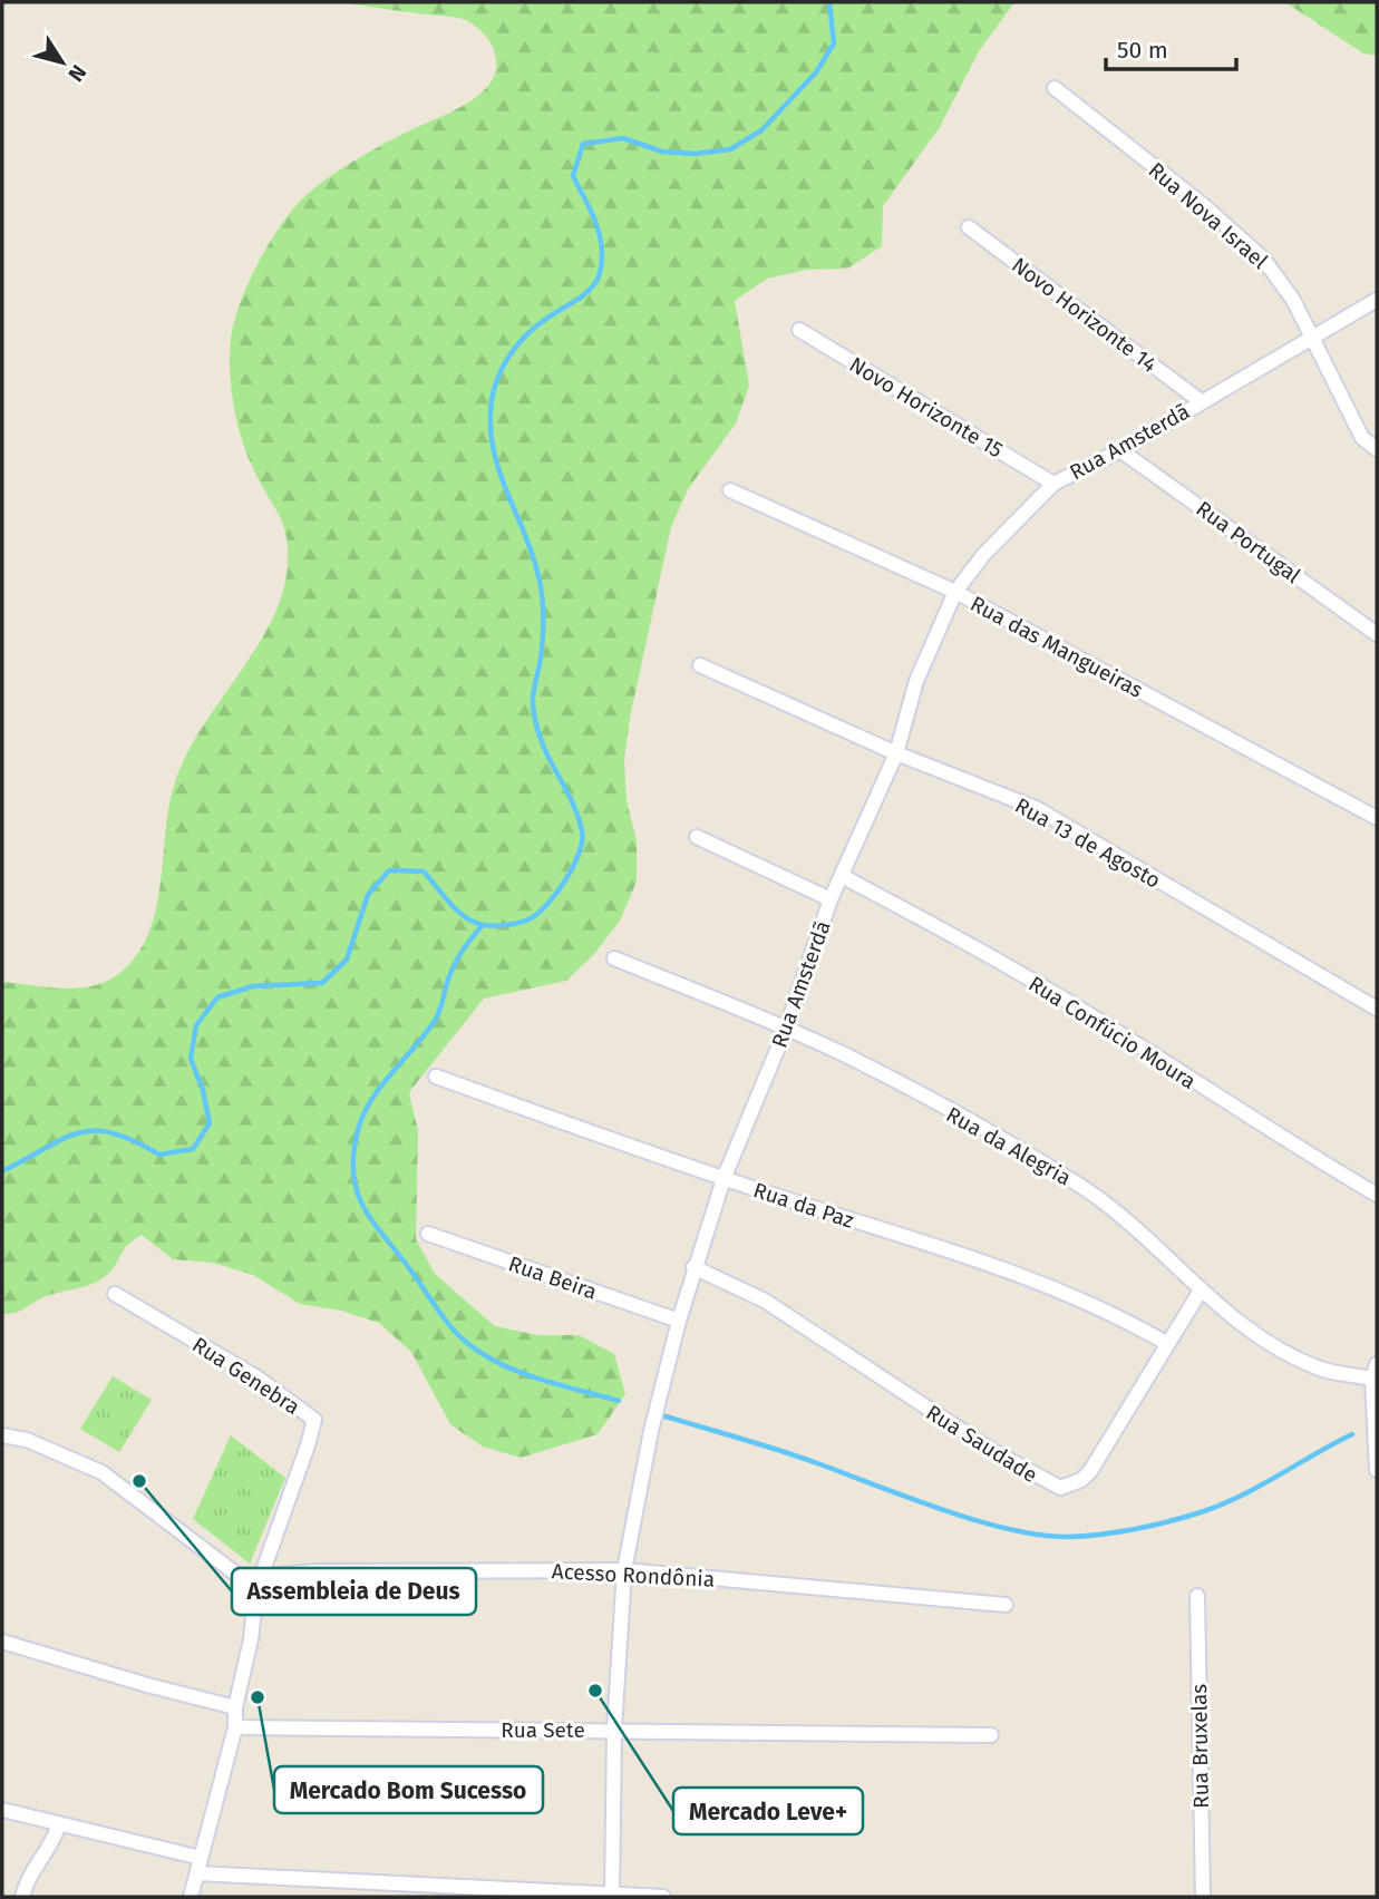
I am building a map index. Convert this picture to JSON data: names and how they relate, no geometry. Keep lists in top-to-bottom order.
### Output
{
  "streets": {
    "street": [
      "Rua Nova Israel",
      "Novo Horizonte 14",
      "Novo Horizonte 15",
      "Rua Amsterdã",
      "Rua Portugal",
      "Rua das Mangueiras",
      "Rua 13 de Agosto",
      "Rua Confúcio Moura",
      "Rua da Alegria",
      "Rua da Paz",
      "Rua Beira",
      "Rua Genebra",
      "Rua Saudade",
      "Acesso Rondônia",
      "Rua Sete",
      "Rua Bruxelas"
    ]
  },
  "crossings": [
    ["Rua Nova Israel", "Rua Amsterdã"],
    ["Novo Horizonte 14", "Rua Amsterdã"],
    ["Novo Horizonte 15", "Rua Amsterdã"],
    ["Rua Amsterdã", "Rua Portugal"],
    ["Rua Amsterdã", "Rua das Mangueiras"],
    ["Rua Amsterdã", "Rua 13 de Agosto"],
    ["Rua Amsterdã", "Rua Confúcio Moura"],
    ["Rua Amsterdã", "Rua da Alegria"],
    ["Rua Amsterdã", "Rua da Paz"],
    ["Rua Amsterdã", "Rua Beira"],
    ["Rua Amsterdã", "Rua Saudade"],
    ["Rua Amsterdã", "Acesso Rondônia"],
    ["Rua Amsterdã", "Rua Sete"],
    ["Rua da Alegria", "Rua Saudade"],
    ["Rua da Paz", "Rua Saudade"],
    ["Rua Genebra", "Acesso Rondônia"],
    ["Rua Genebra", "Rua Sete"]
  ],
  "places": ["Assembleia de Deus", "Mercado Leve+", "Mercado Bom Sucesso"],
  "scale_bar": "50 m",
  "north": "bottom right"
}
